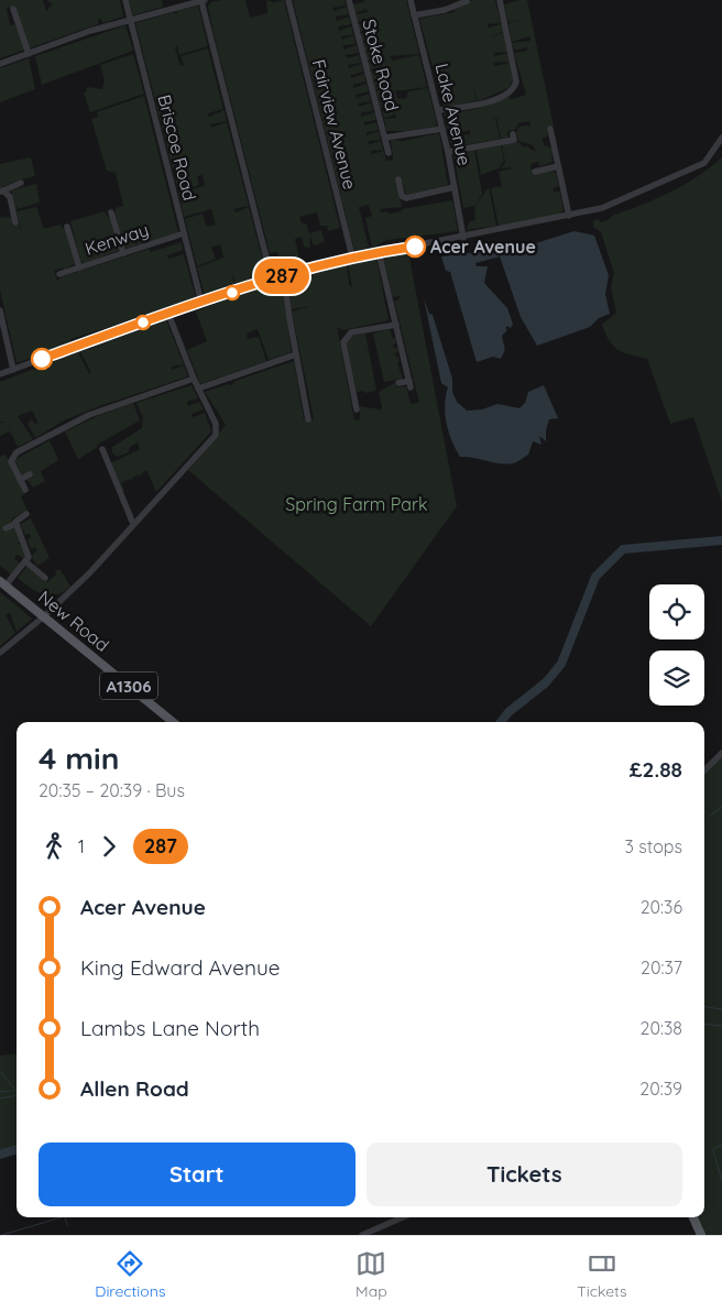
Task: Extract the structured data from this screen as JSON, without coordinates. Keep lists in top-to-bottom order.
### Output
{
  "streets": {
    "main road": ["New Road", "A1306"],
    "street": [
      "Stoke Road",
      "Lake Avenue",
      "Fairview Avenue",
      "Briscoe Road",
      "Kenway"
    ]
  },
  "crossings": [
    ["Stoke Road", "Lake Avenue"],
    ["Briscoe Road", "Kenway"]
  ],
  "parks": ["Spring Farm Park"],
  "places": ["Acer Avenue"],
  "lines": ["bus line 287"],
  "page": {
    "on_map": "287",
    "heading": ["4 min", "20:35 – 20:39 · Bus", "£2.88"],
    "legs": ["1", "287", "3 stops"],
    "list": [
      {
        "name": "Acer Avenue",
        "value": "20:36"
      },
      {
        "name": "King Edward Avenue",
        "value": "20:37"
      },
      {
        "name": "Lambs Lane North",
        "value": "20:38"
      },
      {
        "name": "Allen Road",
        "value": "20:39"
      }
    ],
    "buttons": ["Start", "Tickets"],
    "tabs": ["Directions", "Map", "Tickets"]
  }
}
